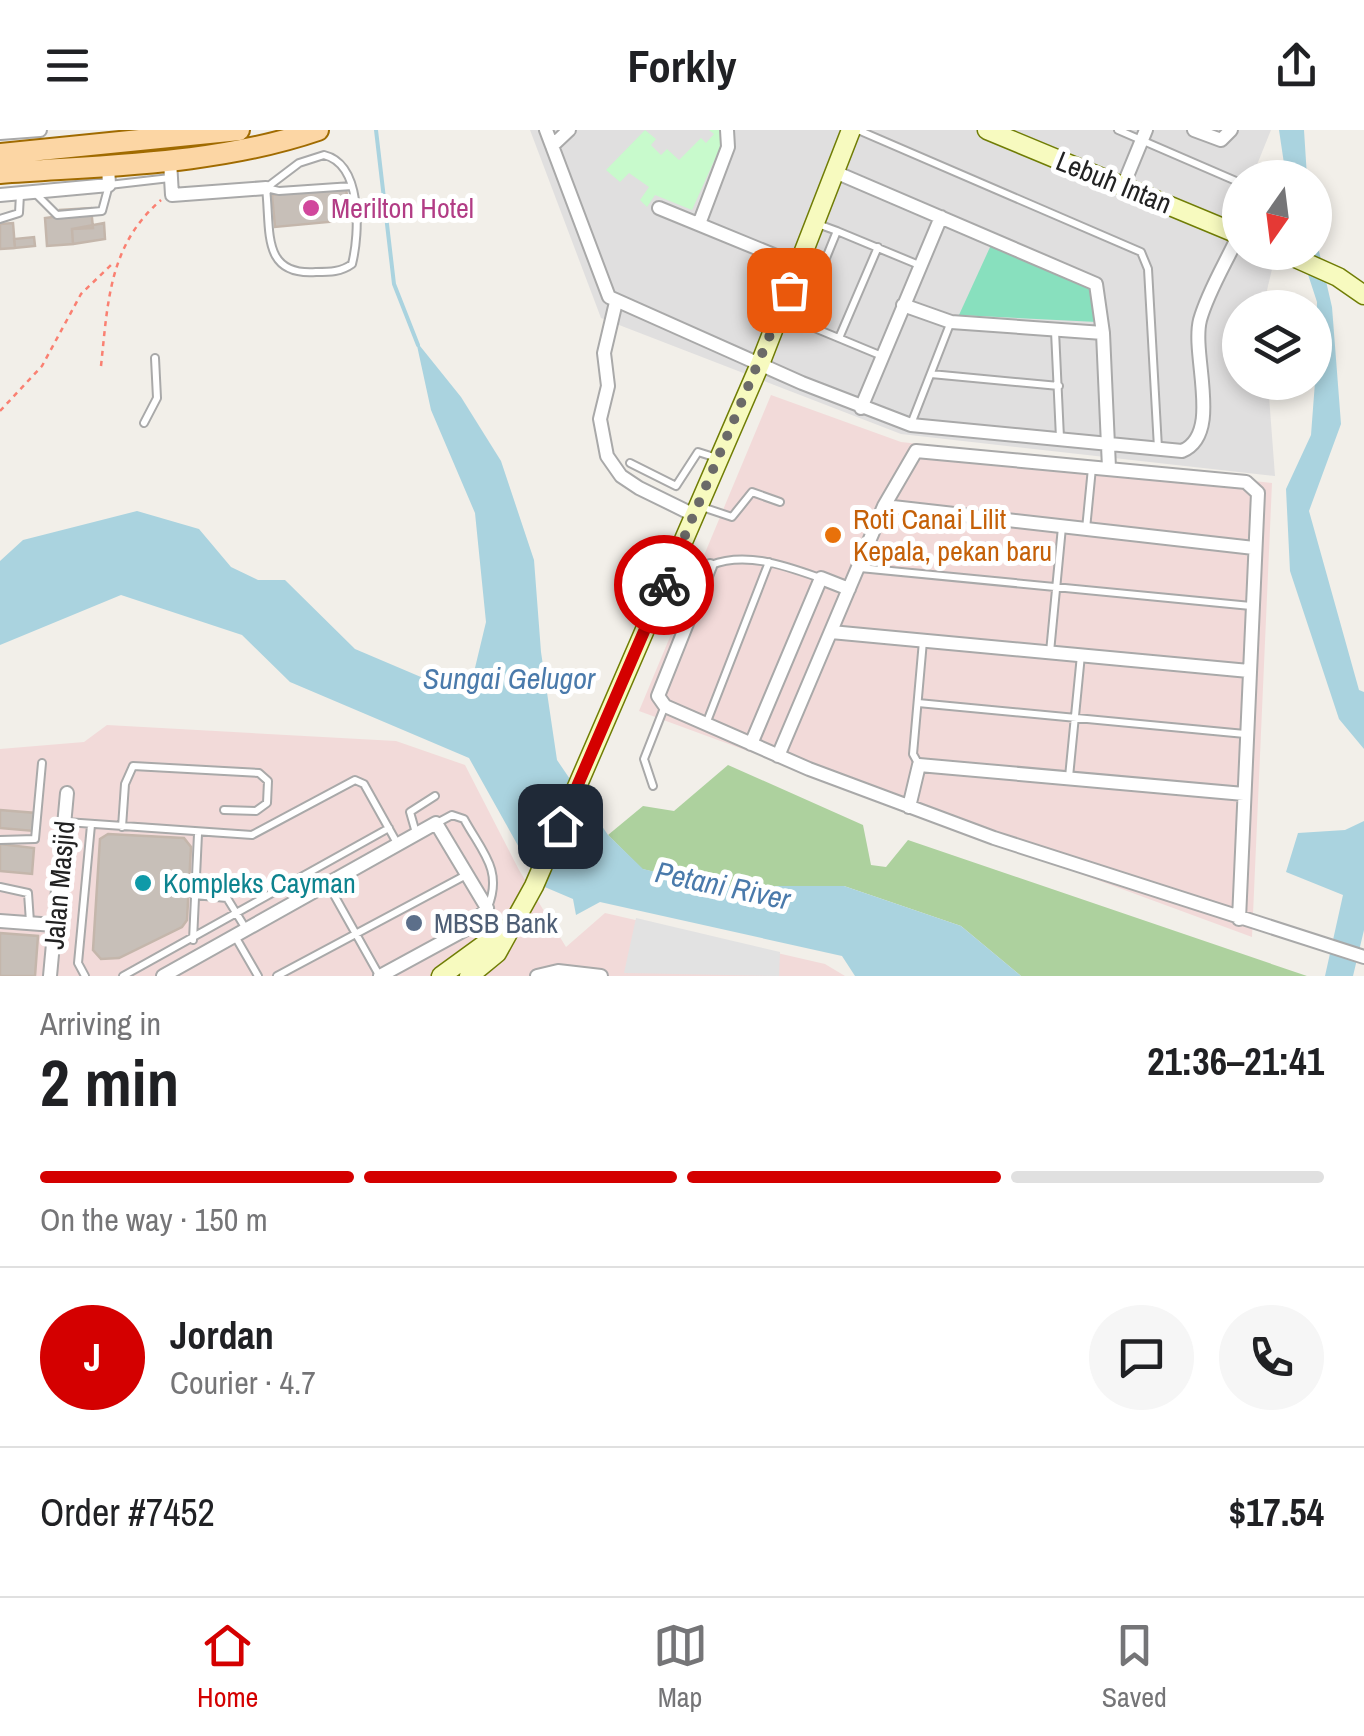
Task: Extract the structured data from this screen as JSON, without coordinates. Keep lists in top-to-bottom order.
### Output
{
  "streets": {
    "main road": ["Lebuh Intan"],
    "street": ["Jalan Masjid"]
  },
  "water": ["Sungai Gelugor", "Petani River"],
  "places": [
    "Merilton Hotel",
    "Roti Canai Lilit Kepala, pekan baru",
    "Kompleks Cayman",
    "MBSB Bank"
  ],
  "north": "bottom",
  "page": {
    "header": "Forkly",
    "heading": ["2 min", "Arriving in", "21:36–21:41"],
    "panel": [
      "Jordan",
      "Courier · 4.7",
      "Order #7452",
      "$17.54"
    ],
    "bar": "On the way · 150 m",
    "round": "J",
    "tabs": ["Home", "Map", "Saved"]
  }
}
